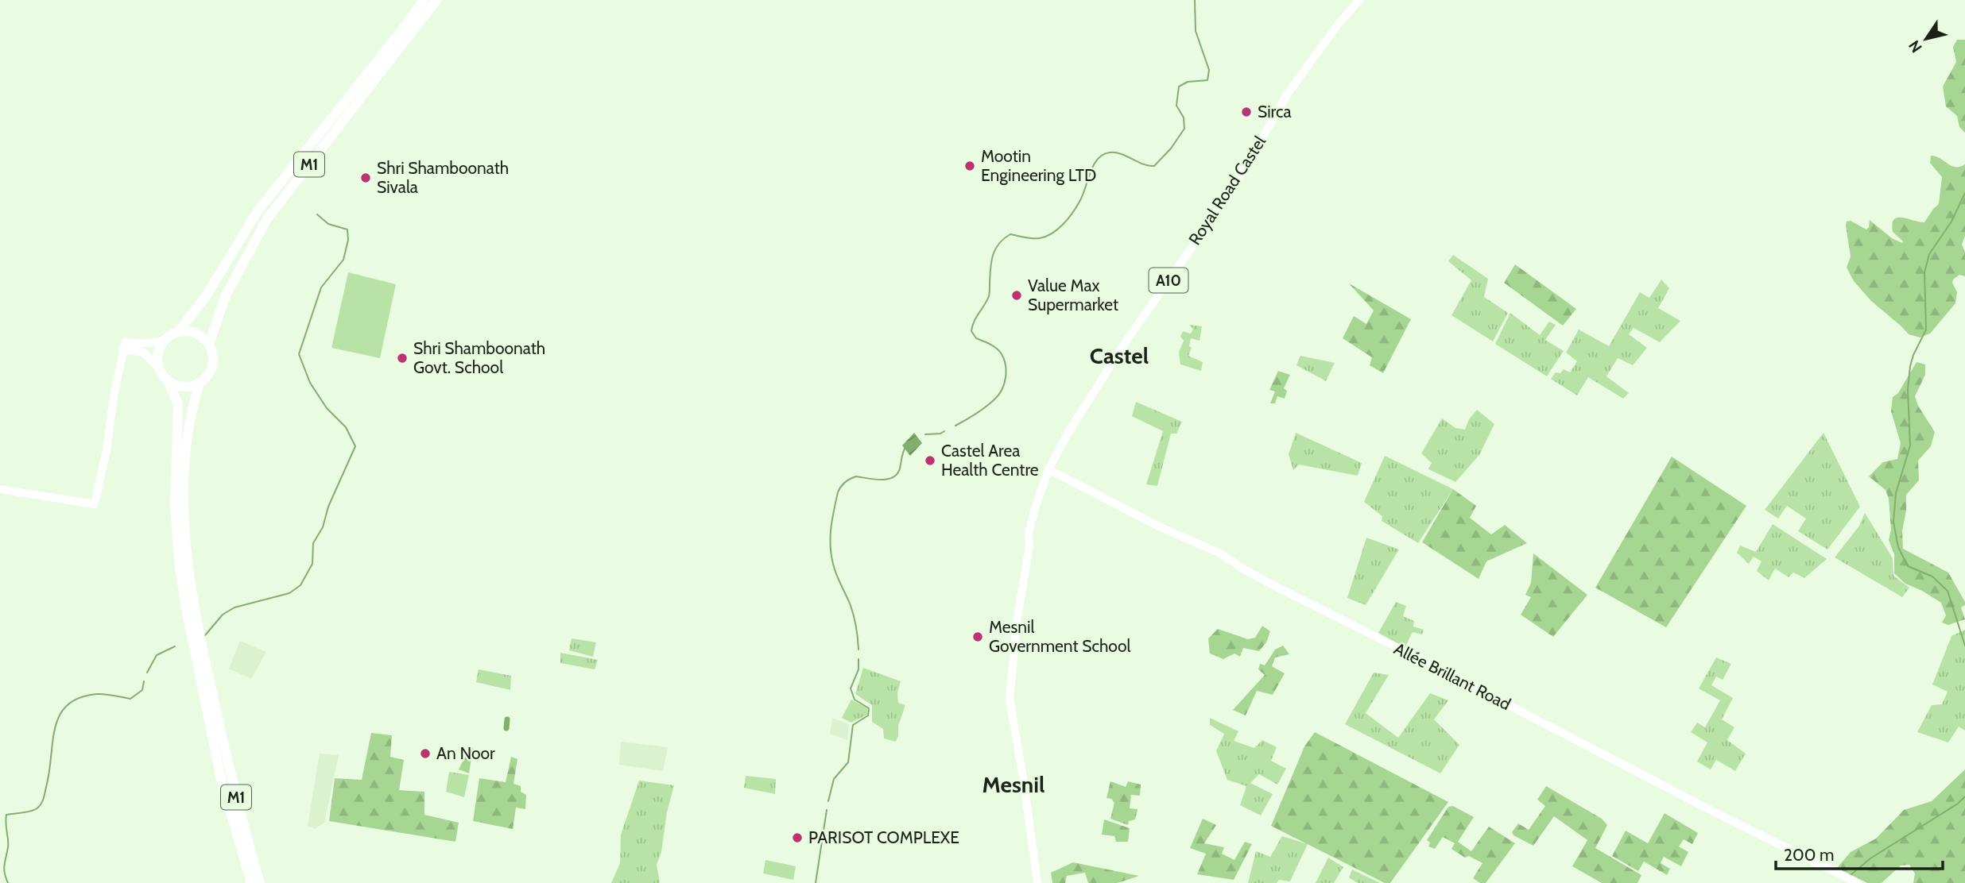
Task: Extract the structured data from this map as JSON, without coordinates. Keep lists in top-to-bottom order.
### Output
{
  "streets": {
    "highway": ["M1"],
    "main road": ["Royal Road Castel", "A10", "Allée Brillant Road"]
  },
  "crossings": [
    ["Royal Road Castel", "A10"],
    ["Royal Road Castel", "Allée Brillant Road"],
    ["A10", "Allée Brillant Road"]
  ],
  "districts": ["Castel", "Mesnil"],
  "places": [
    "Sirca",
    "Mootin Engineering LTD",
    "Shri Shamboonath Sivala",
    "Value Max Supermarket",
    "Shri Shamboonath Govt. School",
    "Castel Area Health Centre",
    "Mesnil Government School",
    "An Noor",
    "PARISOT COMPLEXE"
  ],
  "scale_bar": "200 m",
  "north": "bottom left"
}
